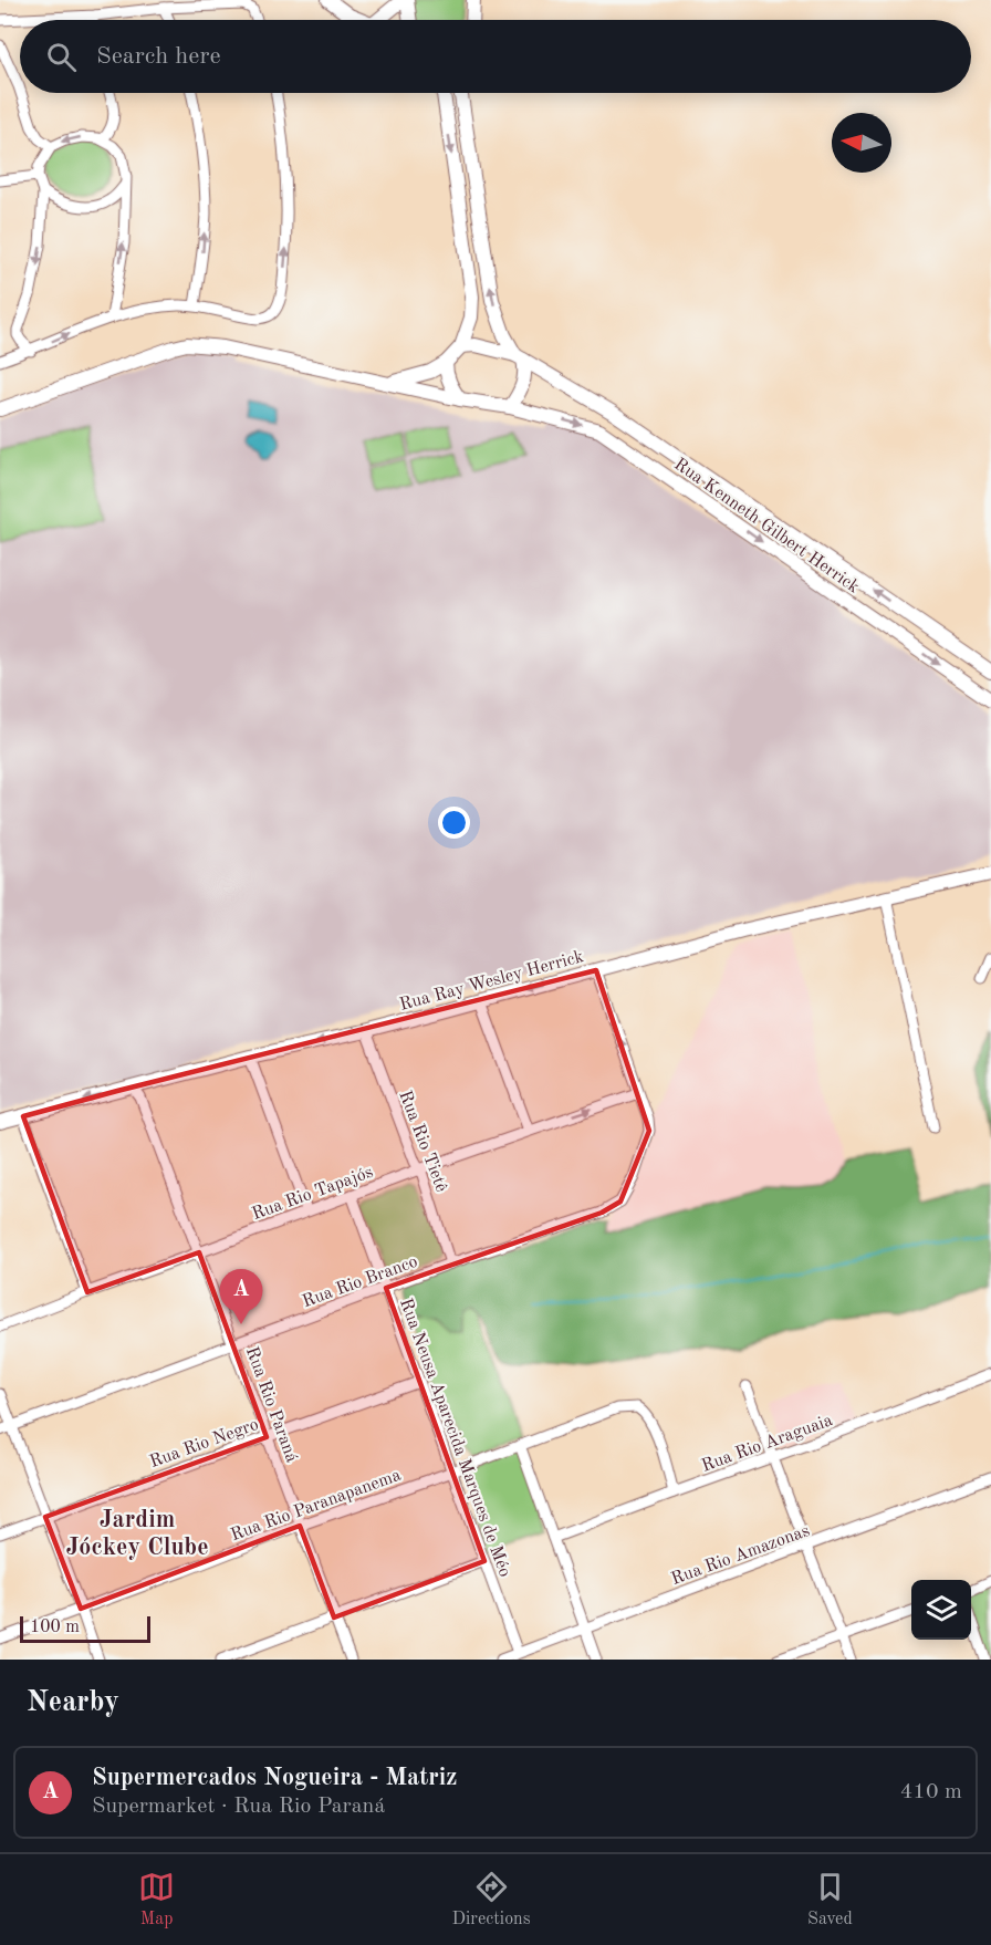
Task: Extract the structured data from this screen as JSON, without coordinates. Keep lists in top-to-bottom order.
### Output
{
  "streets": {
    "street": [
      "Rua Kenneth Gilbert Herrick",
      "Rua Ray Wesley Herrick",
      "Rua Rio Tietê",
      "Rua Rio Tapajós",
      "Rua Rio Branco",
      "Rua Rio Paraná",
      "Rua Neusa Aparecida Marques de Méo",
      "Rua Rio Negro",
      "Rua Rio Araguaia",
      "Rua Rio Paranapanema",
      "Rua Rio Amazonas"
    ]
  },
  "crossings": [
    ["Rua Ray Wesley Herrick", "Rua Rio Tietê"],
    ["Rua Ray Wesley Herrick", "Rua Rio Branco"],
    ["Rua Ray Wesley Herrick", "Rua Rio Paraná"],
    ["Rua Rio Tietê", "Rua Rio Tapajós"],
    ["Rua Rio Tietê", "Rua Rio Branco"],
    ["Rua Rio Tapajós", "Rua Rio Branco"],
    ["Rua Rio Tapajós", "Rua Rio Paraná"],
    ["Rua Rio Tapajós", "Rua Neusa Aparecida Marques de Méo"],
    ["Rua Rio Branco", "Rua Rio Paraná"],
    ["Rua Rio Branco", "Rua Neusa Aparecida Marques de Méo"],
    ["Rua Rio Paraná", "Rua Rio Negro"],
    ["Rua Rio Paraná", "Rua Rio Paranapanema"],
    ["Rua Neusa Aparecida Marques de Méo", "Rua Rio Negro"],
    ["Rua Neusa Aparecida Marques de Méo", "Rua Rio Paranapanema"],
    ["Rua Neusa Aparecida Marques de Méo", "Rua Rio Amazonas"],
    ["Rua Rio Araguaia", "Rua Rio Paranapanema"]
  ],
  "districts": ["Jardim Jóckey Clube"],
  "scale_bar": "100 m",
  "north": "left",
  "page": {
    "search": "Search here",
    "pins": "A",
    "scale": "100 m",
    "heading": "Nearby",
    "list": [
      {
        "mark": "A",
        "name": "Supermercados Nogueira - Matriz",
        "note": "Supermarket · Rua Rio Paraná",
        "value": "410 m"
      }
    ],
    "nav": ["Map", "Directions", "Saved"]
  }
}
